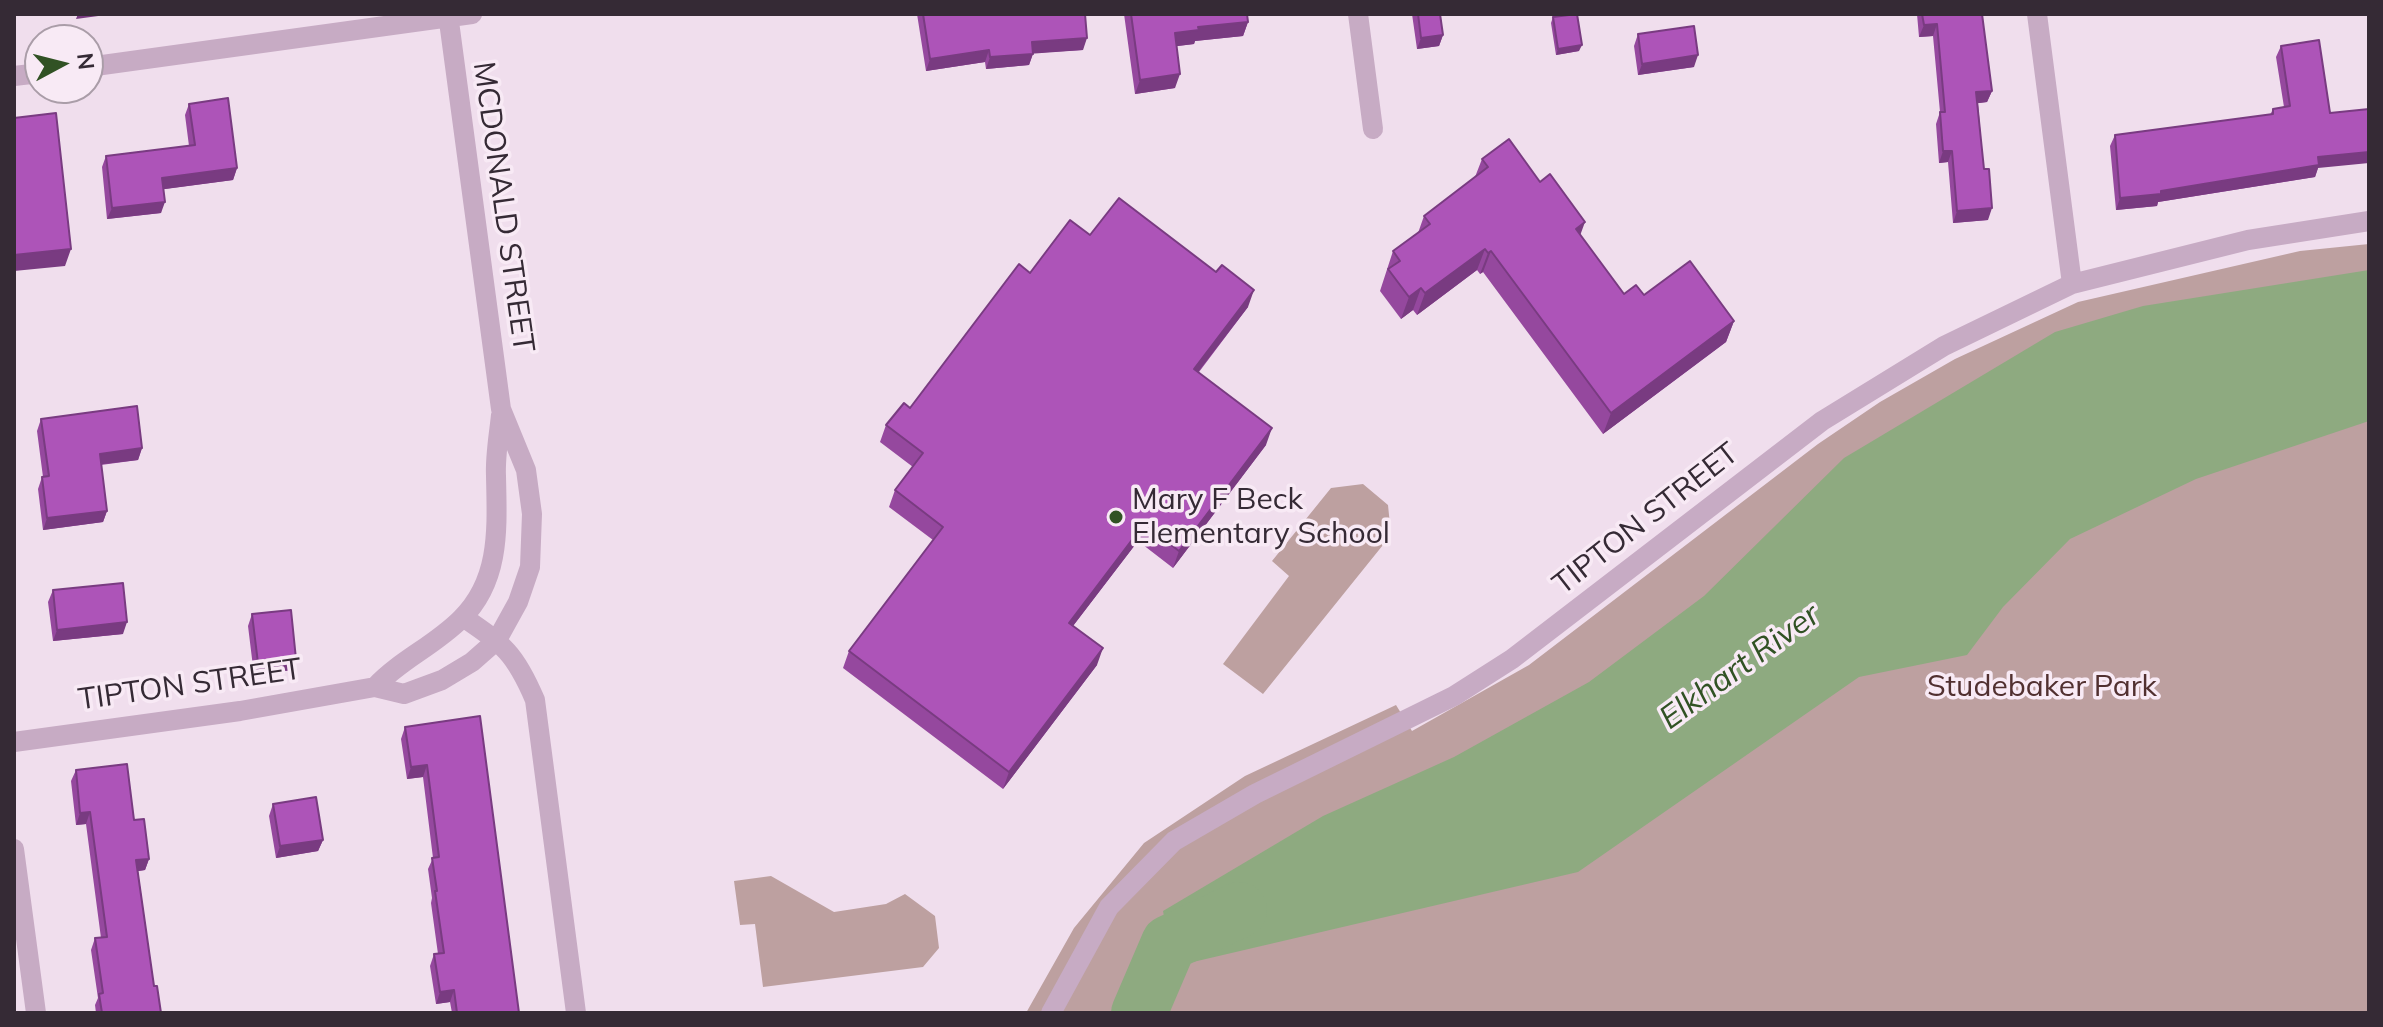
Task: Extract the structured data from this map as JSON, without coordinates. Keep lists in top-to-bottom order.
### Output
{
  "streets": {
    "street": ["MCDONALD STREET", "TIPTON STREET"]
  },
  "crossings": [
    ["MCDONALD STREET", "TIPTON STREET"]
  ],
  "water": ["Elkhart River"],
  "parks": ["Studebaker Park"],
  "places": ["Mary F Beck Elementary School"],
  "north": "right"
}
